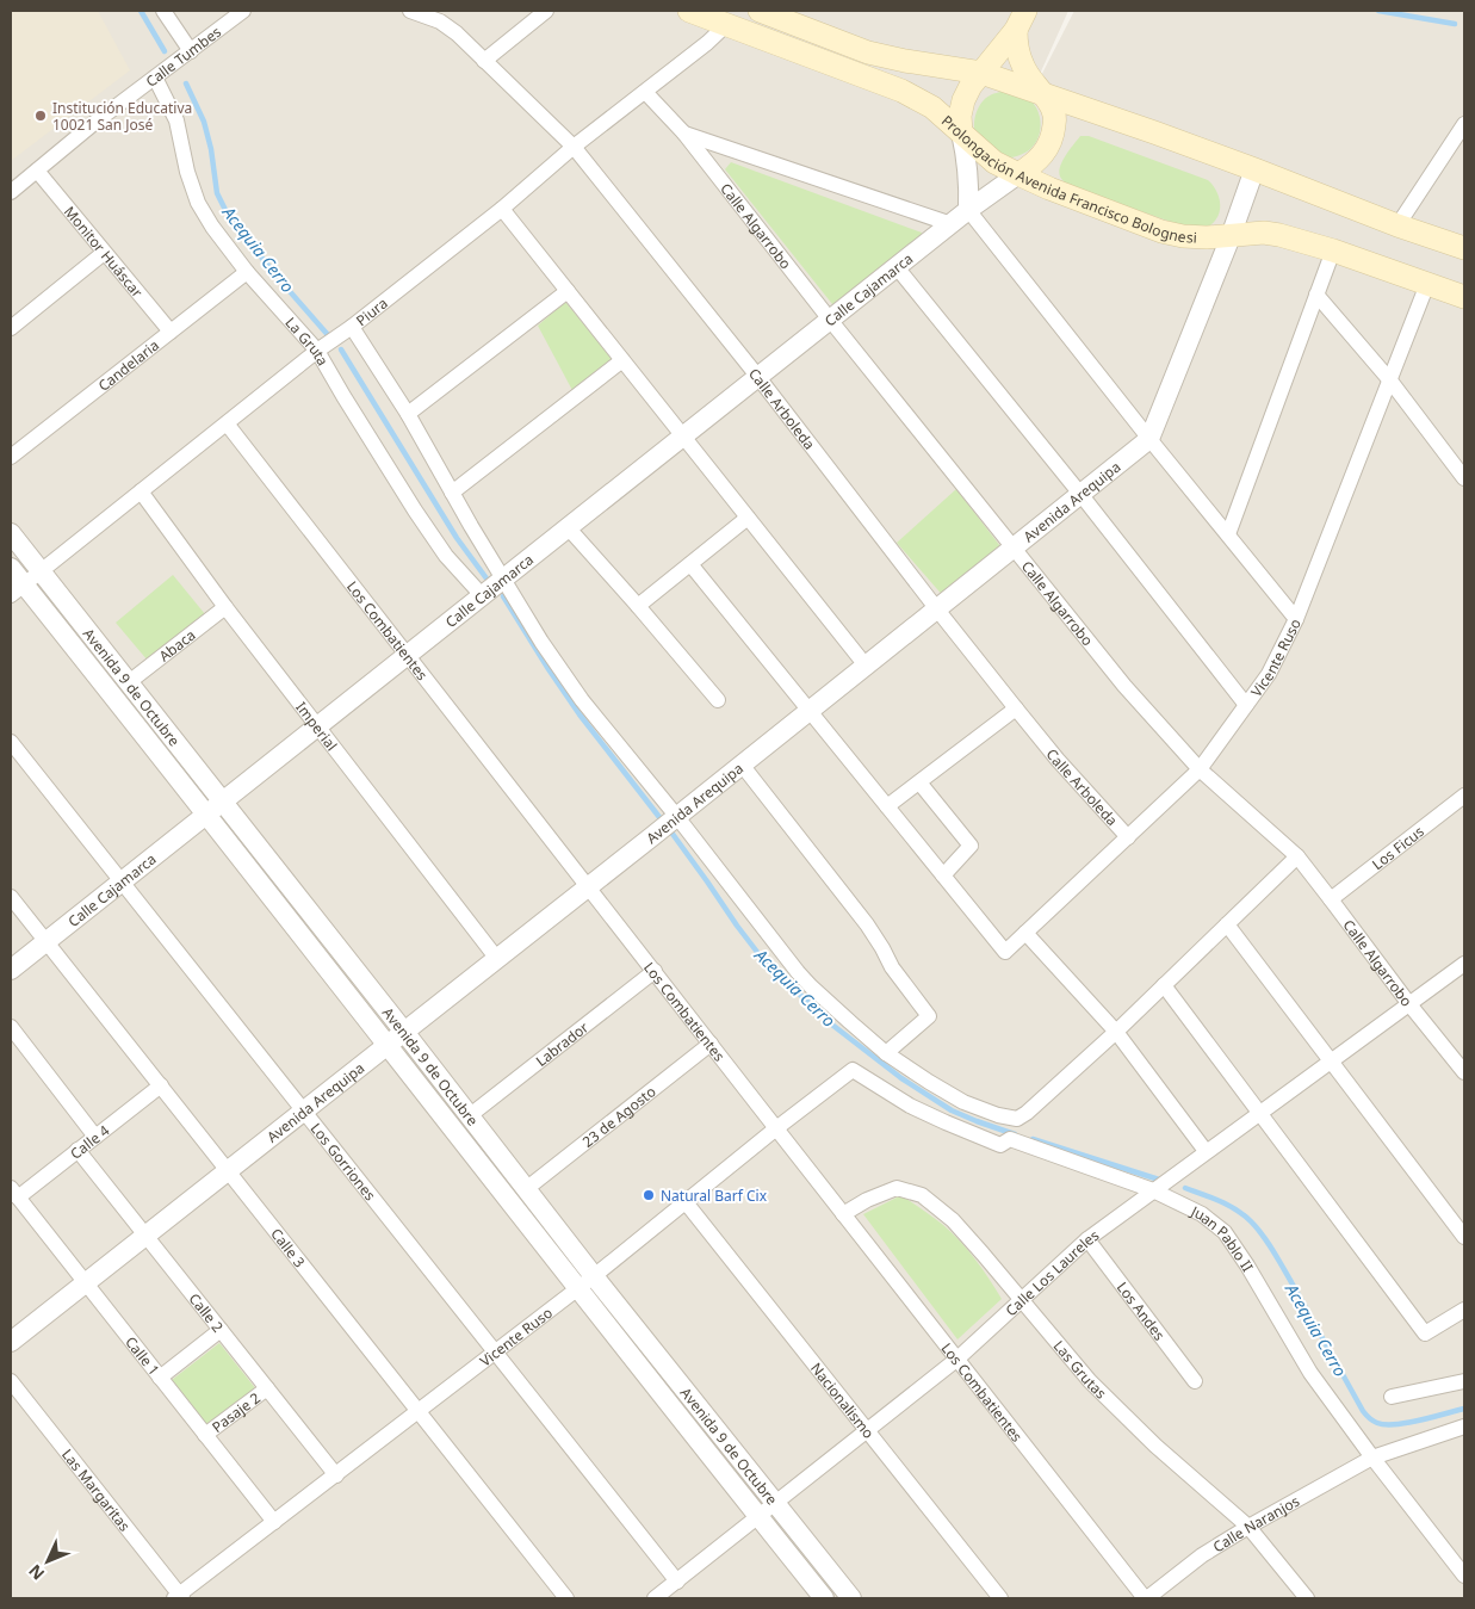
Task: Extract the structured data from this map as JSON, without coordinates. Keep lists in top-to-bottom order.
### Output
{
  "streets": {
    "main road": ["Prolongación Avenida Francisco Bolognesi", "Calle Cajamarca"],
    "street": [
      "Calle Tumbes",
      "Calle Algarrobo",
      "Monitor Huáscar",
      "Piura",
      "La Gruta",
      "Candelaria",
      "Calle Arboleda",
      "Avenida Arequipa",
      "Los Combatientes",
      "Abaca",
      "Vicente Ruso",
      "Avenida 9 de Octubre",
      "Imperial",
      "Los Ficus",
      "Labrador",
      "23 de Agosto",
      "Calle 4",
      "Los Gorriones",
      "Juan Pablo II",
      "Calle 3",
      "Calle Los Laureles",
      "Los Andes",
      "Calle 2",
      "Calle 1",
      "Las Grutas",
      "Nacionalismo",
      "Pasaje 2",
      "Las Margaritas",
      "Calle Naranjos"
    ]
  },
  "crossings": [
    ["Calle Tumbes", "Monitor Huáscar"],
    ["Calle Tumbes", "La Gruta"],
    ["Prolongación Avenida Francisco Bolognesi", "Calle Cajamarca"],
    ["Prolongación Avenida Francisco Bolognesi", "Piura"],
    ["Prolongación Avenida Francisco Bolognesi", "Avenida Arequipa"],
    ["Prolongación Avenida Francisco Bolognesi", "Vicente Ruso"],
    ["Calle Algarrobo", "Calle Cajamarca"],
    ["Calle Algarrobo", "Piura"],
    ["Calle Algarrobo", "Avenida Arequipa"],
    ["Calle Algarrobo", "Vicente Ruso"],
    ["Calle Algarrobo", "Los Ficus"],
    ["Calle Algarrobo", "Calle Los Laureles"],
    ["Monitor Huáscar", "Candelaria"],
    ["Calle Cajamarca", "La Gruta"],
    ["Calle Cajamarca", "Calle Arboleda"],
    ["Calle Cajamarca", "Los Combatientes"],
    ["Calle Cajamarca", "Avenida 9 de Octubre"],
    ["Calle Cajamarca", "Imperial"],
    ["Calle Cajamarca", "Los Gorriones"],
    ["Calle Cajamarca", "Calle 3"],
    ["Piura", "La Gruta"],
    ["Piura", "Calle Arboleda"],
    ["Piura", "Los Combatientes"],
    ["Piura", "Avenida 9 de Octubre"],
    ["Piura", "Imperial"],
    ["La Gruta", "Candelaria"],
    ["Calle Arboleda", "Avenida Arequipa"],
    ["Calle Arboleda", "Vicente Ruso"],
    ["Avenida Arequipa", "Los Combatientes"],
    ["Avenida Arequipa", "Avenida 9 de Octubre"],
    ["Avenida Arequipa", "Imperial"],
    ["Avenida Arequipa", "Los Gorriones"],
    ["Avenida Arequipa", "Calle 3"],
    ["Avenida Arequipa", "Calle 2"],
    ["Avenida Arequipa", "Calle 1"],
    ["Los Combatientes", "Vicente Ruso"],
    ["Los Combatientes", "Labrador"],
    ["Los Combatientes", "23 de Agosto"],
    ["Los Combatientes", "Calle Los Laureles"],
    ["Los Combatientes", "Las Grutas"],
    ["Los Combatientes", "Calle Naranjos"],
    ["Abaca", "Avenida 9 de Octubre"],
    ["Abaca", "Imperial"],
    ["Vicente Ruso", "Avenida 9 de Octubre"],
    ["Vicente Ruso", "Los Gorriones"],
    ["Vicente Ruso", "Juan Pablo II"],
    ["Vicente Ruso", "Calle 3"],
    ["Vicente Ruso", "Calle 2"],
    ["Vicente Ruso", "Calle 1"],
    ["Vicente Ruso", "Nacionalismo"],
    ["Vicente Ruso", "Las Margaritas"],
    ["Avenida 9 de Octubre", "Labrador"],
    ["Avenida 9 de Octubre", "23 de Agosto"],
    ["Avenida 9 de Octubre", "Calle Los Laureles"],
    ["Calle 4", "Calle 3"],
    ["Calle 4", "Calle 2"],
    ["Calle 4", "Calle 1"],
    ["Los Gorriones", "Calle Los Laureles"],
    ["Juan Pablo II", "Calle Los Laureles"],
    ["Juan Pablo II", "Calle Naranjos"],
    ["Calle Los Laureles", "Los Andes"],
    ["Calle Los Laureles", "Las Grutas"],
    ["Calle Los Laureles", "Nacionalismo"],
    ["Calle 2", "Pasaje 2"],
    ["Calle 1", "Pasaje 2"],
    ["Las Grutas", "Calle Naranjos"]
  ],
  "water": ["Acequia Cerro"],
  "places": ["Institución Educativa 10021 San José", "Natural Barf Cix"],
  "north": "bottom left"
}
